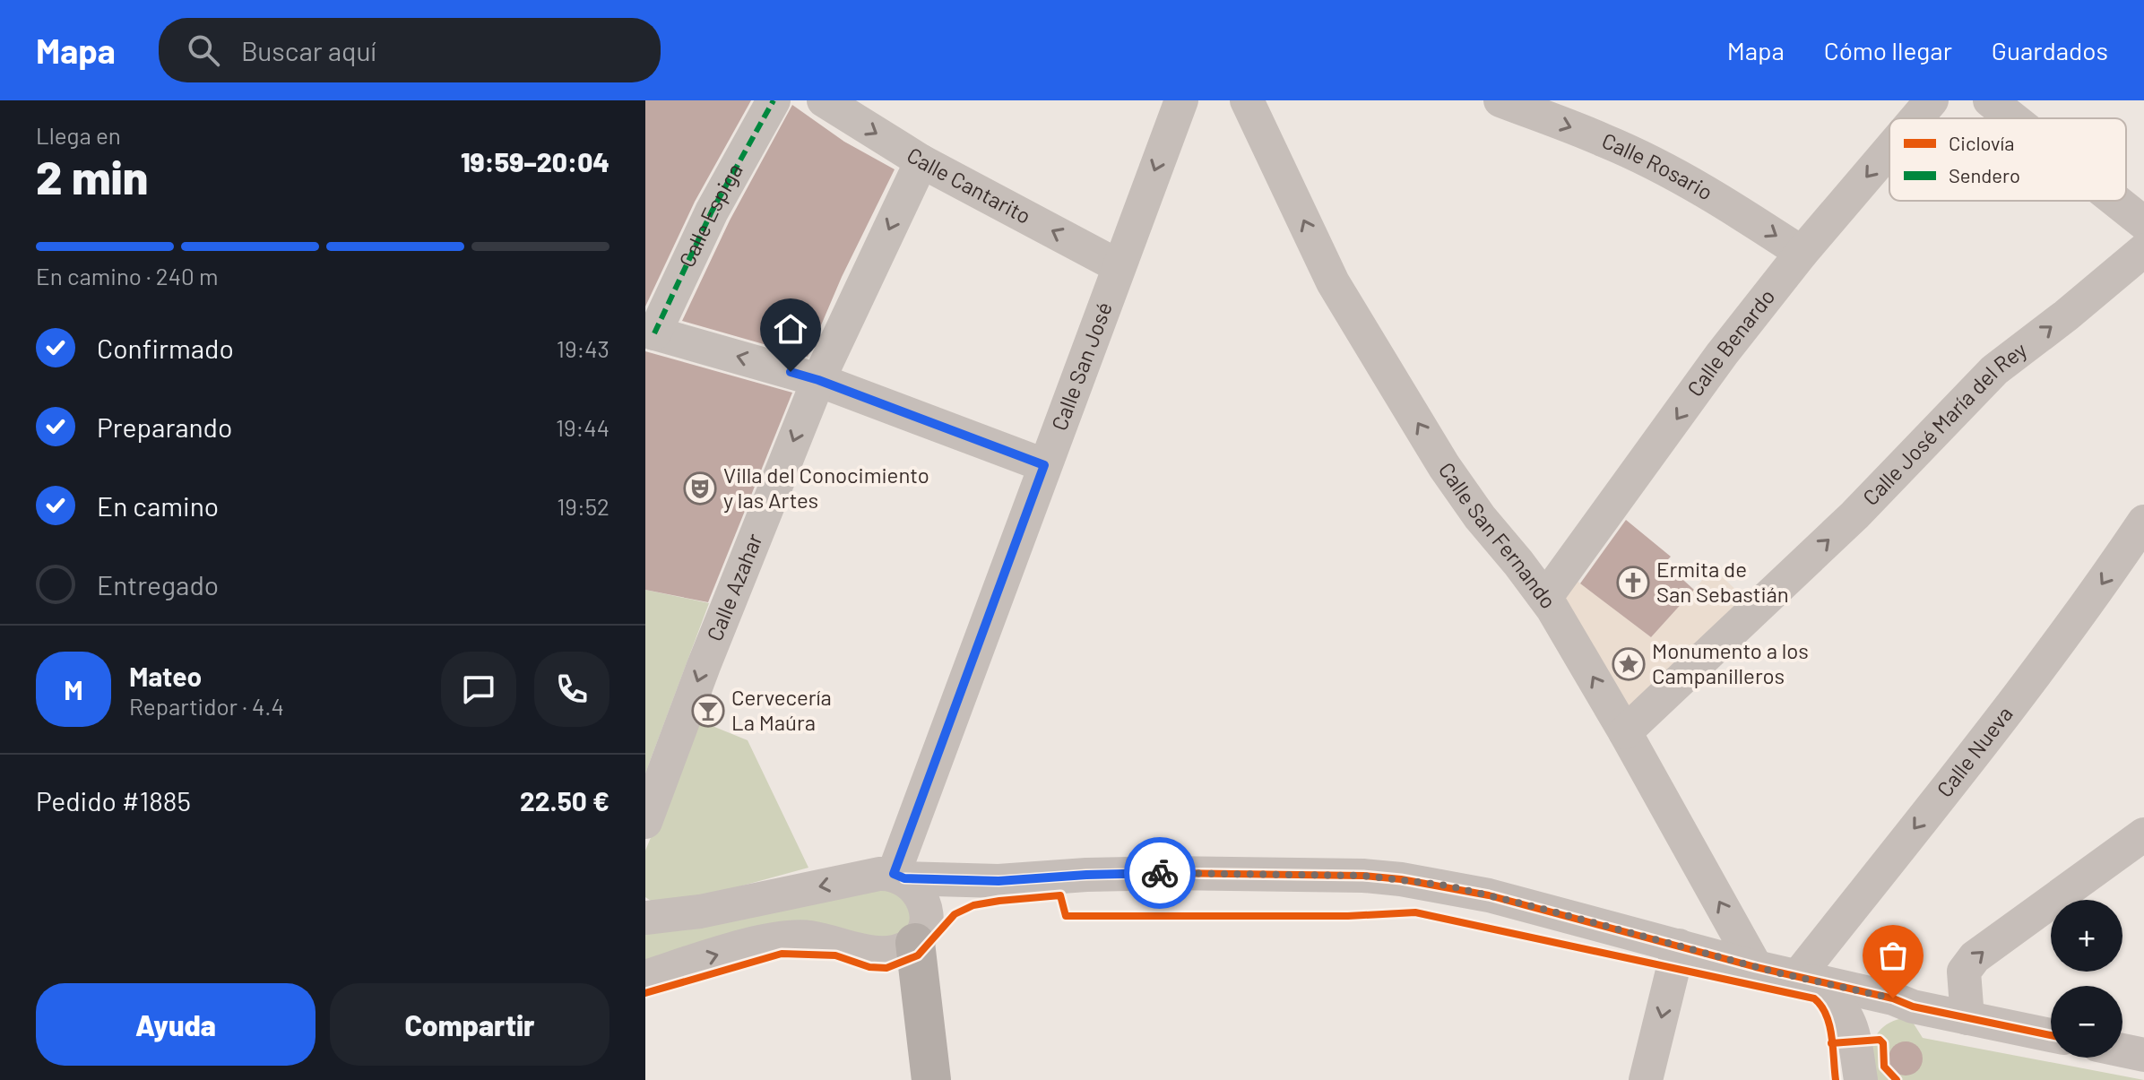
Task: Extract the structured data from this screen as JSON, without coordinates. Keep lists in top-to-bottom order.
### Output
{
  "streets": {
    "street": [
      "Calle Rosario",
      "Calle Cantarito",
      "Calle Espiga",
      "Calle Benardo",
      "Calle San José",
      "Calle José María del Rey",
      "Calle San Fernando",
      "Calle Azahar",
      "Calle Nueva"
    ]
  },
  "crossings": [
    ["Calle Rosario", "Calle Benardo"],
    ["Calle Cantarito", "Calle San José"],
    ["Calle Cantarito", "Calle Azahar"],
    ["Calle Benardo", "Calle San Fernando"],
    ["Calle José María del Rey", "Calle San Fernando"]
  ],
  "one_way": [
    "Calle Rosario",
    "Calle Benardo",
    "Calle José María del Rey",
    "Calle San Fernando",
    "Calle Azahar"
  ],
  "places": {
    "theatre": ["Villa del Conocimiento y las Artes"],
    "church": ["Ermita de San Sebastián"],
    "place": ["Monumento a los Campanilleros"],
    "bar": ["Cervecería La Maúra"]
  },
  "legend": ["Ciclovía", "Sendero"],
  "page": {
    "header": "Mapa",
    "search": "Buscar aquí",
    "nav": ["Mapa", "Cómo llegar", "Guardados"],
    "heading": ["2 min", "Llega en", "19:59–20:04"],
    "panel": [
      "Mateo",
      "Repartidor · 4.4",
      "Pedido #1885",
      "22.50 €"
    ],
    "bar": "En camino · 240 m",
    "list": [
      ["Confirmado", "19:43"],
      ["Preparando", "19:44"],
      ["En camino", "19:52"],
      "Entregado"
    ],
    "round": "M",
    "map_buttons": ["+", "−"],
    "buttons": ["Ayuda", "Compartir"]
  }
}
